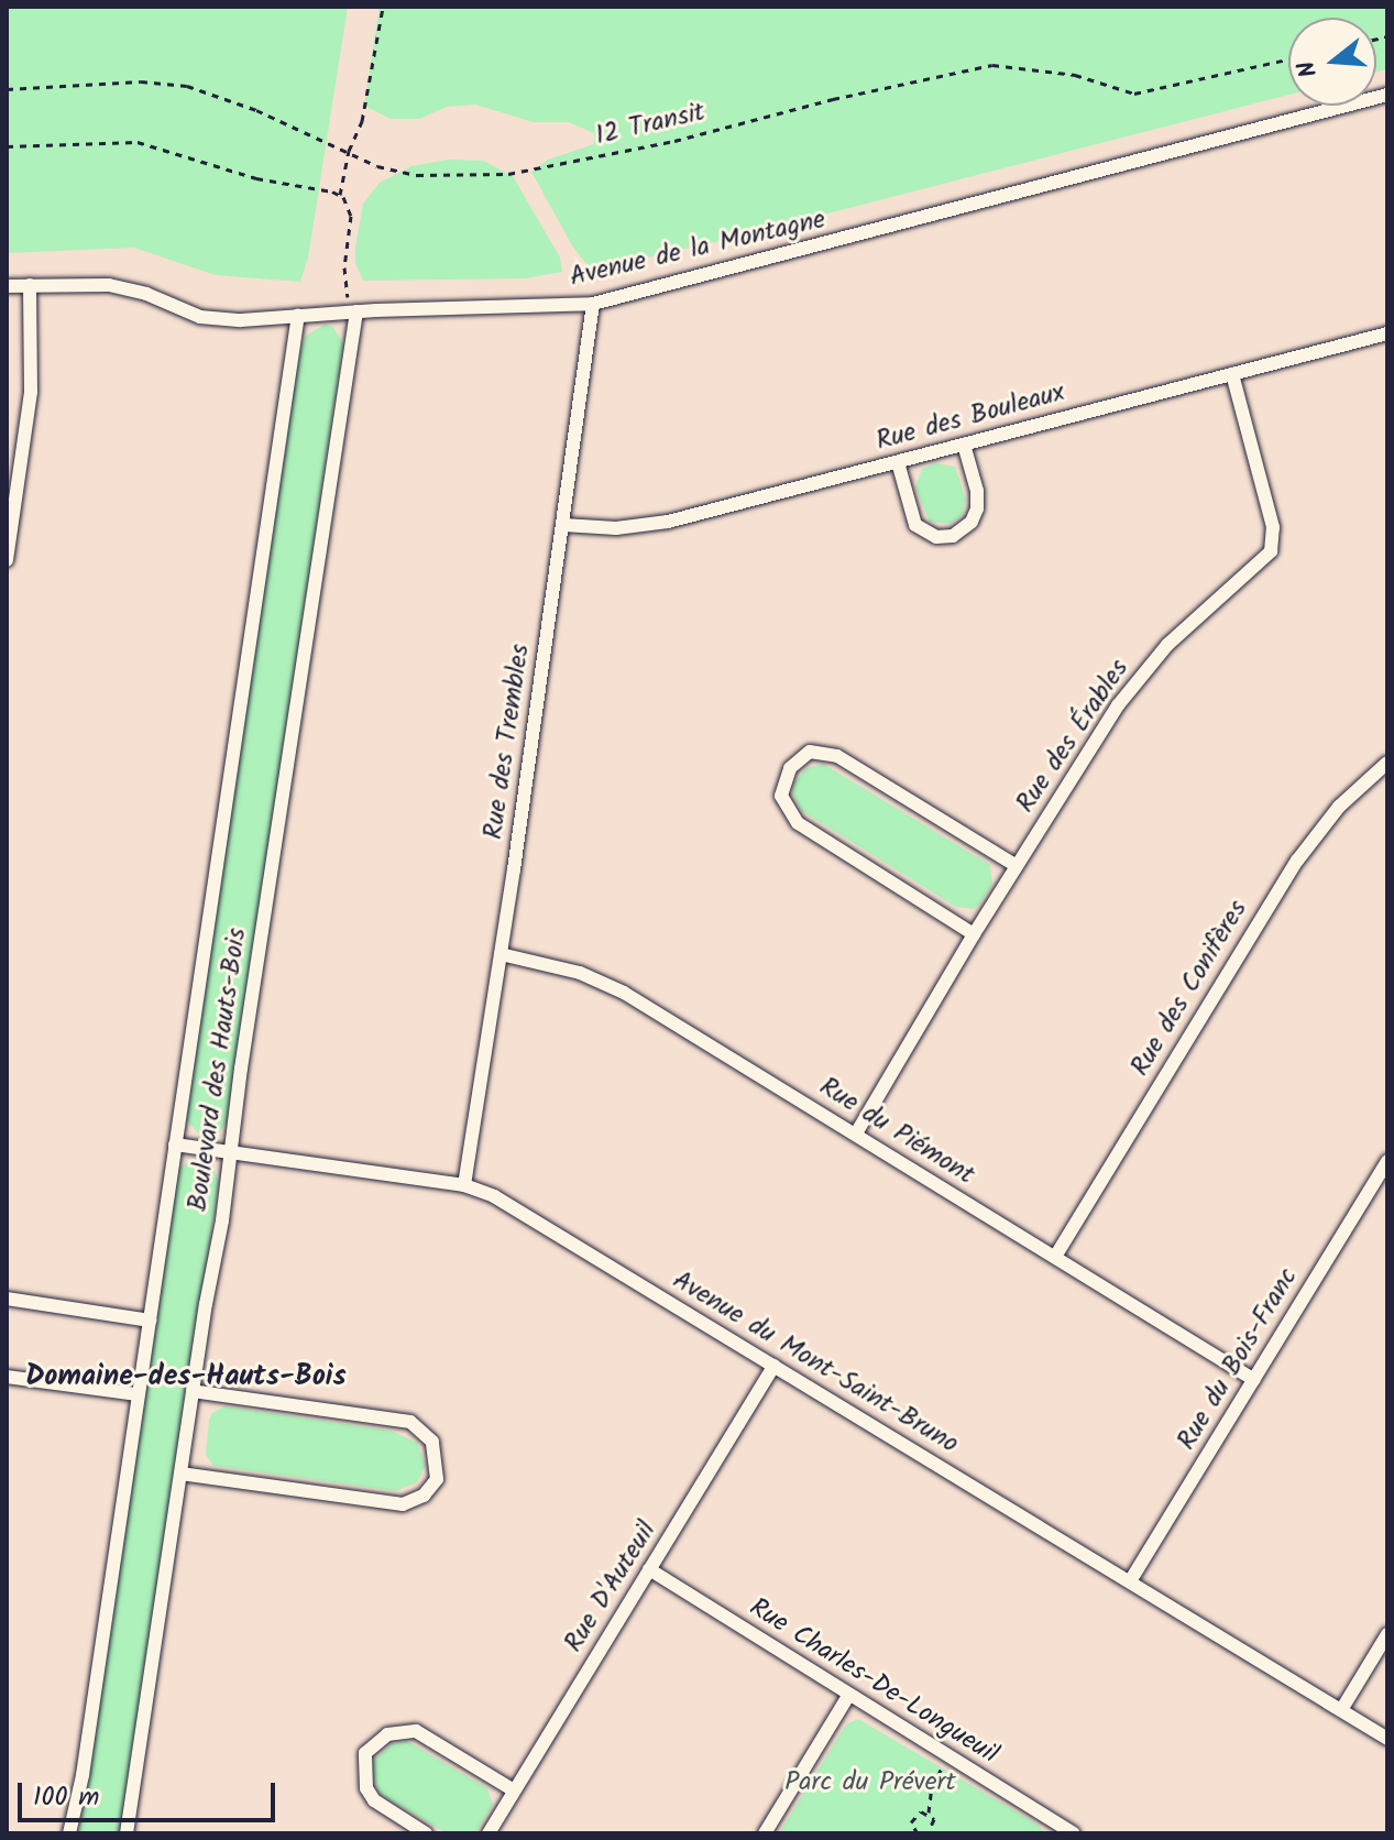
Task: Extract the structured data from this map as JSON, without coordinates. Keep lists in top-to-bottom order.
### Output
{
  "streets": {
    "street": [
      "Avenue de la Montagne",
      "Rue des Bouleaux",
      "Rue des Érables",
      "Rue des Trembles",
      "Rue des Conifères",
      "Boulevard des Hauts-Bois",
      "Rue du Piémont",
      "Rue du Bois-Franc",
      "Avenue du Mont-Saint-Bruno",
      "Rue D'Auteuil",
      "Rue Charles-De-Longueuil"
    ],
    "path": ["12 Transit"]
  },
  "crossings": [
    ["Avenue de la Montagne", "Rue des Trembles"],
    ["Avenue de la Montagne", "Boulevard des Hauts-Bois"],
    ["Rue des Bouleaux", "Rue des Érables"],
    ["Rue des Bouleaux", "Rue des Trembles"],
    ["Rue des Érables", "Rue du Piémont"],
    ["Rue des Trembles", "Rue du Piémont"],
    ["Rue des Trembles", "Avenue du Mont-Saint-Bruno"],
    ["Rue des Conifères", "Rue du Piémont"],
    ["Boulevard des Hauts-Bois", "Avenue du Mont-Saint-Bruno"],
    ["Rue du Piémont", "Rue du Bois-Franc"],
    ["Rue du Bois-Franc", "Avenue du Mont-Saint-Bruno"],
    ["Avenue du Mont-Saint-Bruno", "Rue D'Auteuil"],
    ["Rue D'Auteuil", "Rue Charles-De-Longueuil"]
  ],
  "districts": ["Domaine-des-Hauts-Bois"],
  "parks": ["Parc du Prévert"],
  "scale_bar": "100 m",
  "north": "left"
}
